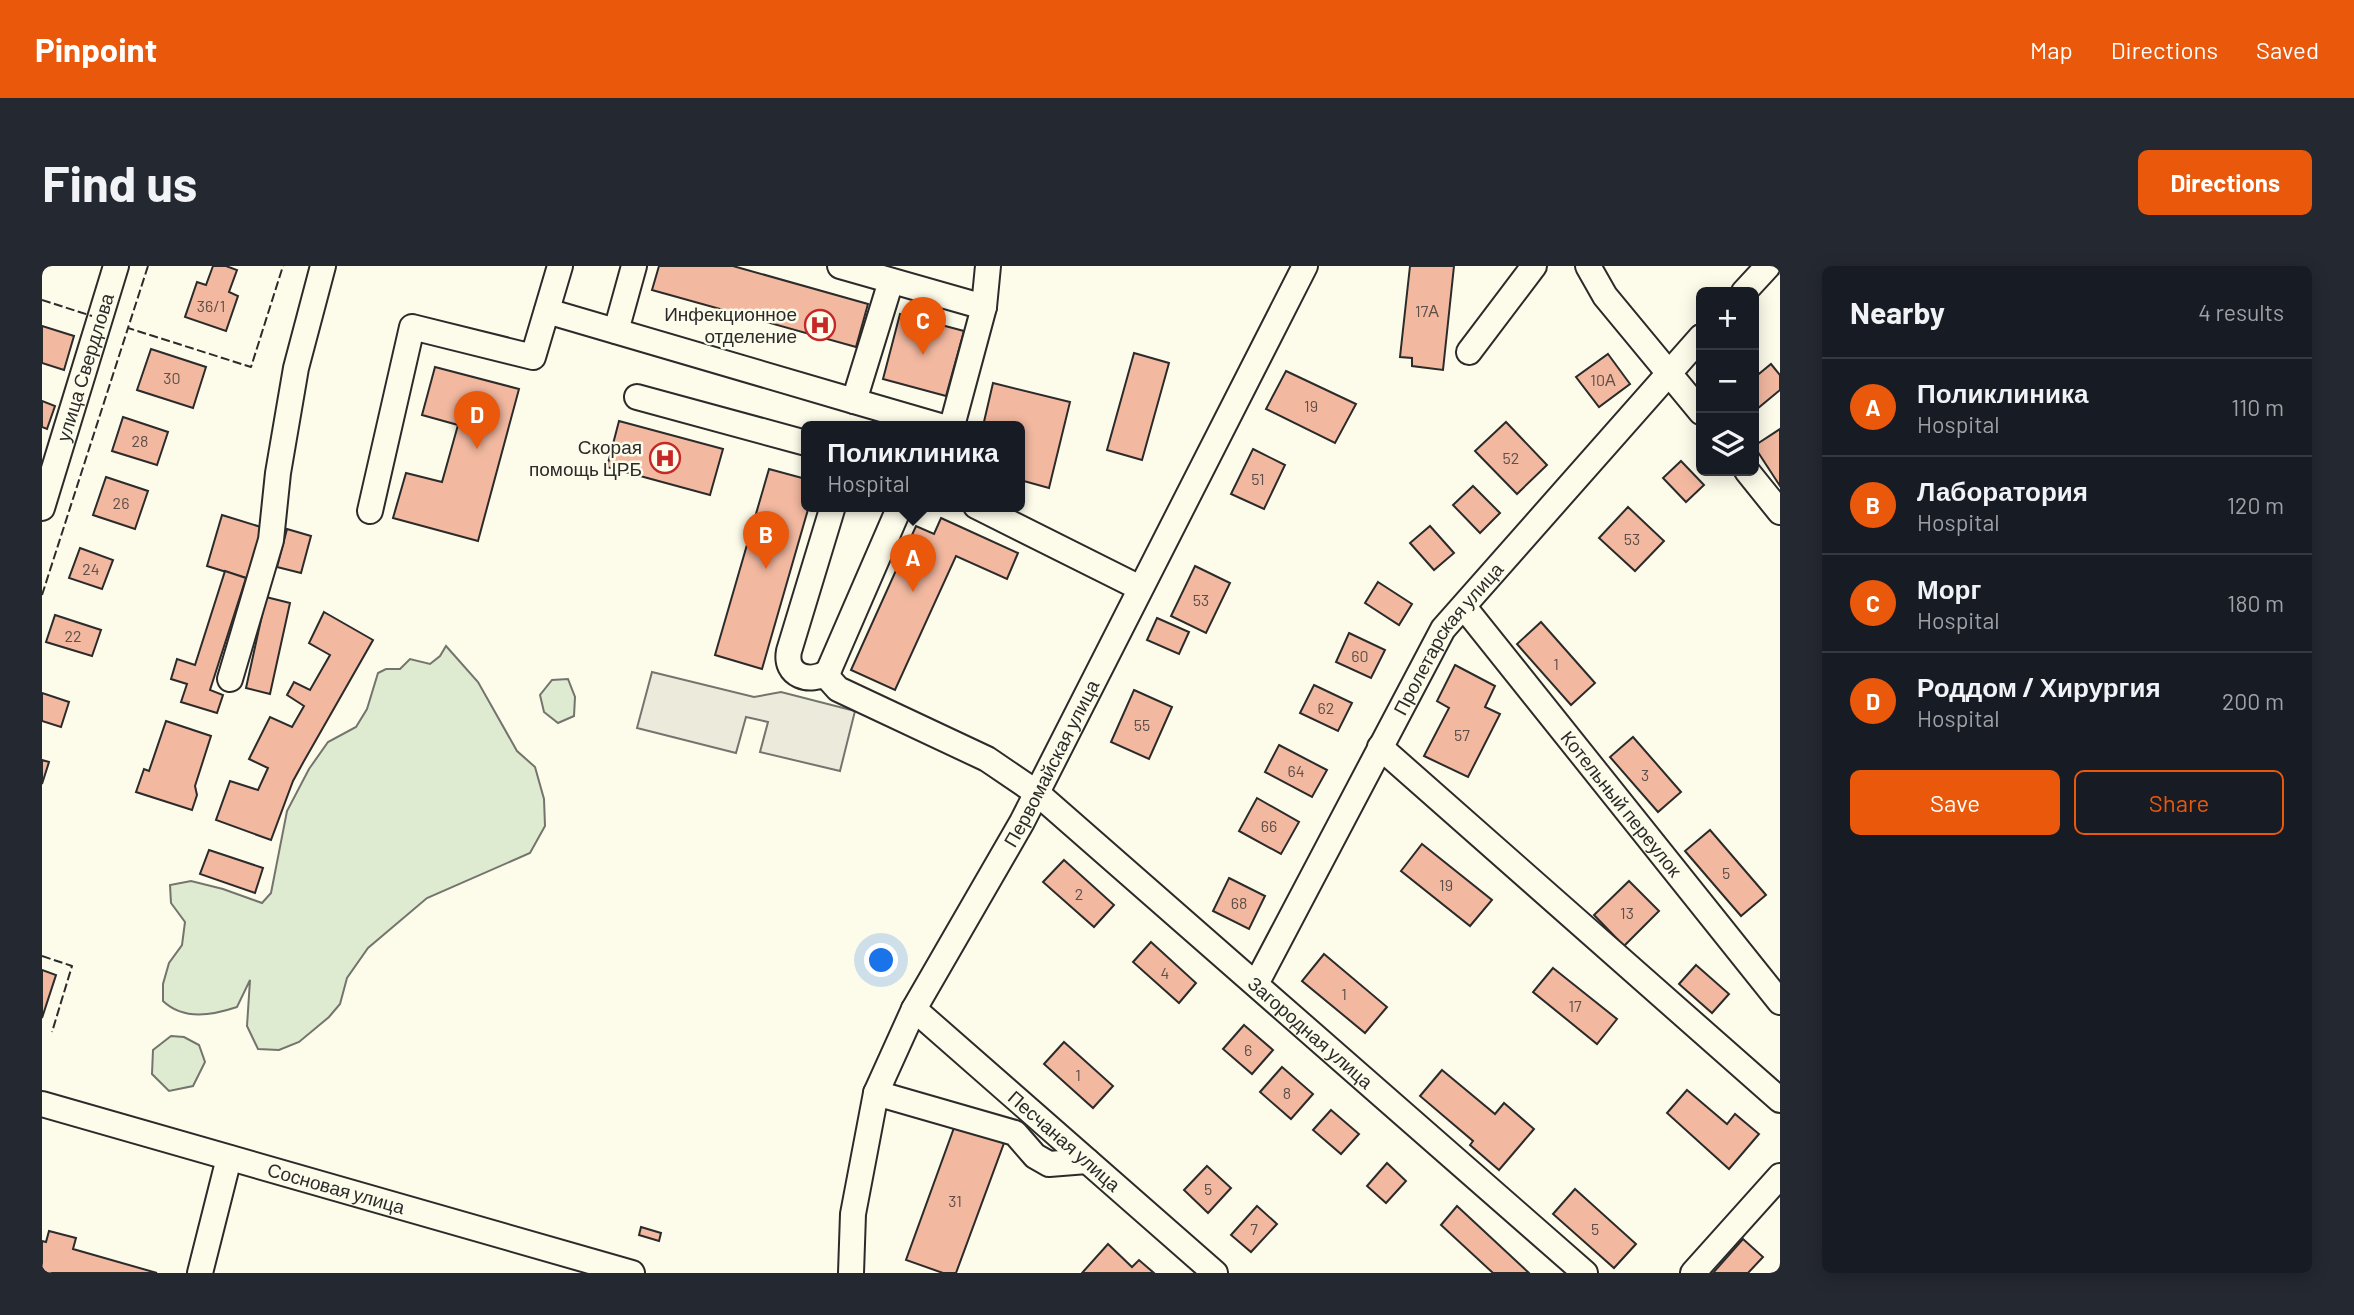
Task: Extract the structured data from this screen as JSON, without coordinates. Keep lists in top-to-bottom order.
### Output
{
  "streets": {
    "street": [
      "улица Свердлова",
      "Пролетарская улица",
      "Первомайская улица",
      "Котельный переулок",
      "Загородная улица",
      "Песчаная улица",
      "Сосновая улица"
    ]
  },
  "crossings": [
    ["Пролетарская улица", "Котельный переулок"],
    ["Пролетарская улица", "Загородная улица"],
    ["Первомайская улица", "Загородная улица"],
    ["Первомайская улица", "Песчаная улица"]
  ],
  "places": {
    "hospital": ["Инфекционное отделение", "Скорая помощь ЦРБ"]
  },
  "house_numbers": [
    "36/1",
    "17А",
    "30",
    "10А",
    "19",
    "28",
    "52",
    "51",
    "26",
    "53",
    "24",
    "53",
    "22",
    "60",
    "1",
    "62",
    "55",
    "57",
    "64",
    "3",
    "66",
    "5",
    "19",
    "2",
    "68",
    "13",
    "4",
    "1",
    "17",
    "6",
    "1",
    "8",
    "5",
    "31",
    "7",
    "5"
  ],
  "page": {
    "header": "Pinpoint",
    "nav": ["Map", "Directions", "Saved"],
    "buttons": [
      "Directions",
      ["Save", "Share"]
    ],
    "title": "Find us",
    "heading": ["Nearby", "4 results"],
    "map_buttons": ["+", "−"],
    "pins": [
      "C",
      "D",
      "B",
      "A"
    ],
    "list": [
      {
        "mark": "A",
        "name": "Поликлиника",
        "note": "Hospital",
        "value": "110 m"
      },
      {
        "mark": "B",
        "name": "Лаборатория",
        "note": "Hospital",
        "value": "120 m"
      },
      {
        "mark": "C",
        "name": "Морг",
        "note": "Hospital",
        "value": "180 m"
      },
      {
        "mark": "D",
        "name": "Роддом / Хирургия",
        "note": "Hospital",
        "value": "200 m"
      }
    ],
    "popup": ["Поликлиника", "Hospital"]
  }
}
